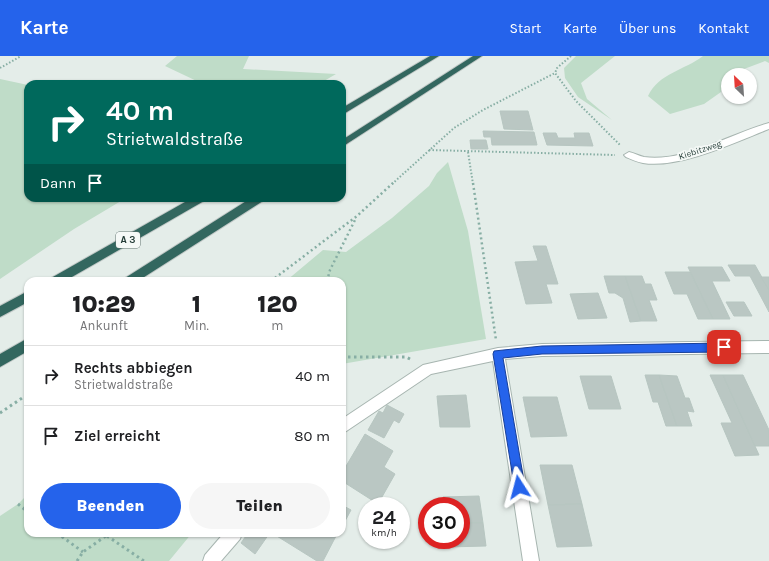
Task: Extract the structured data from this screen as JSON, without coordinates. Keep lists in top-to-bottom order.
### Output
{
  "streets": {
    "highway": ["A 3"],
    "street": ["Kiebitzweg"]
  },
  "north": "top left",
  "page": {
    "header": "Karte",
    "nav": [
      "Start",
      "Karte",
      "Über uns",
      "Kontakt"
    ],
    "turn": ["40 m", "Strietwaldstraße"],
    "then": "Dann",
    "eta": [
      "10:29",
      "Ankunft",
      "1",
      "Min.",
      "120",
      "m"
    ],
    "list": [
      {
        "name": "Rechts abbiegen",
        "note": "Strietwaldstraße",
        "value": "40 m"
      },
      {
        "name": "Ziel erreicht",
        "value": "80 m"
      }
    ],
    "buttons": ["Beenden", "Teilen"],
    "speed": "24 km/h",
    "limit": "30"
  }
}
